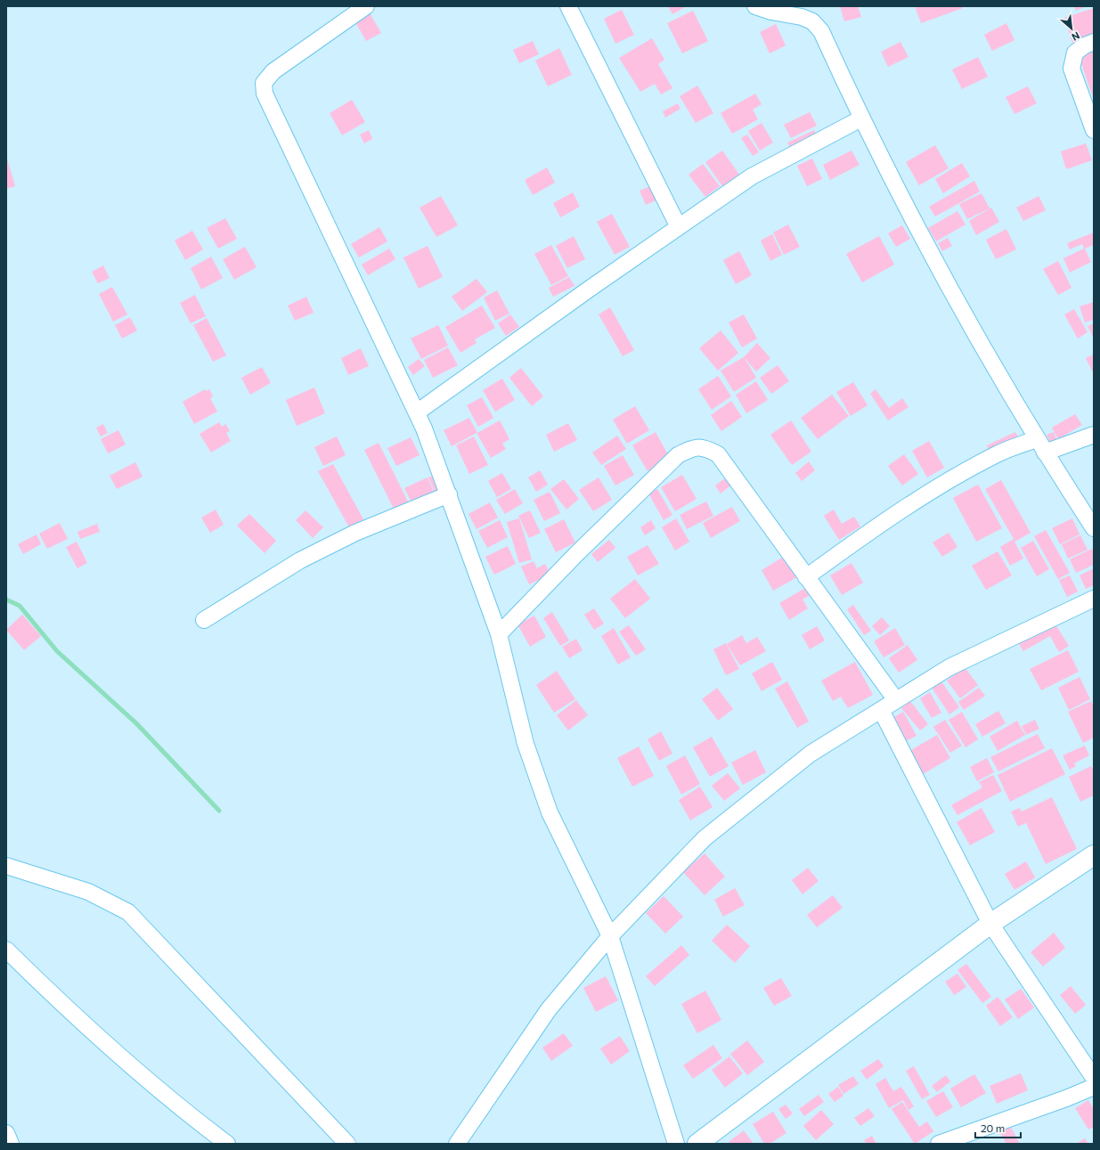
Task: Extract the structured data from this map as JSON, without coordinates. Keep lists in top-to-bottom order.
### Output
{
  "scale_bar": "20 m",
  "north": "bottom right"
}
